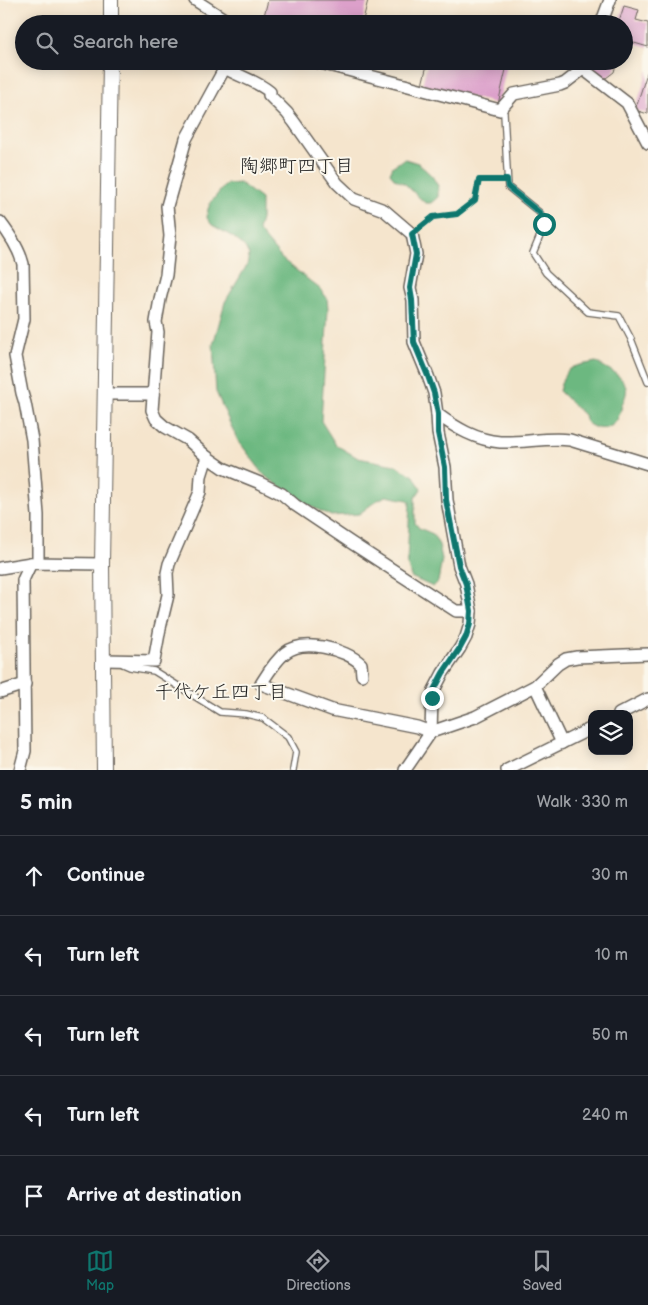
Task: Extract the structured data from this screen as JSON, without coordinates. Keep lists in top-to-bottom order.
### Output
{
  "districts": ["陶郷町四丁目", "千代ケ丘四丁目"],
  "page": {
    "search": "Search here",
    "heading": ["5 min", "Walk · 330 m"],
    "list": [
      ["Continue", "30 m"],
      ["Turn left", "10 m"],
      ["Turn left", "50 m"],
      ["Turn left", "240 m"],
      "Arrive at destination"
    ],
    "nav": ["Map", "Directions", "Saved"]
  }
}
